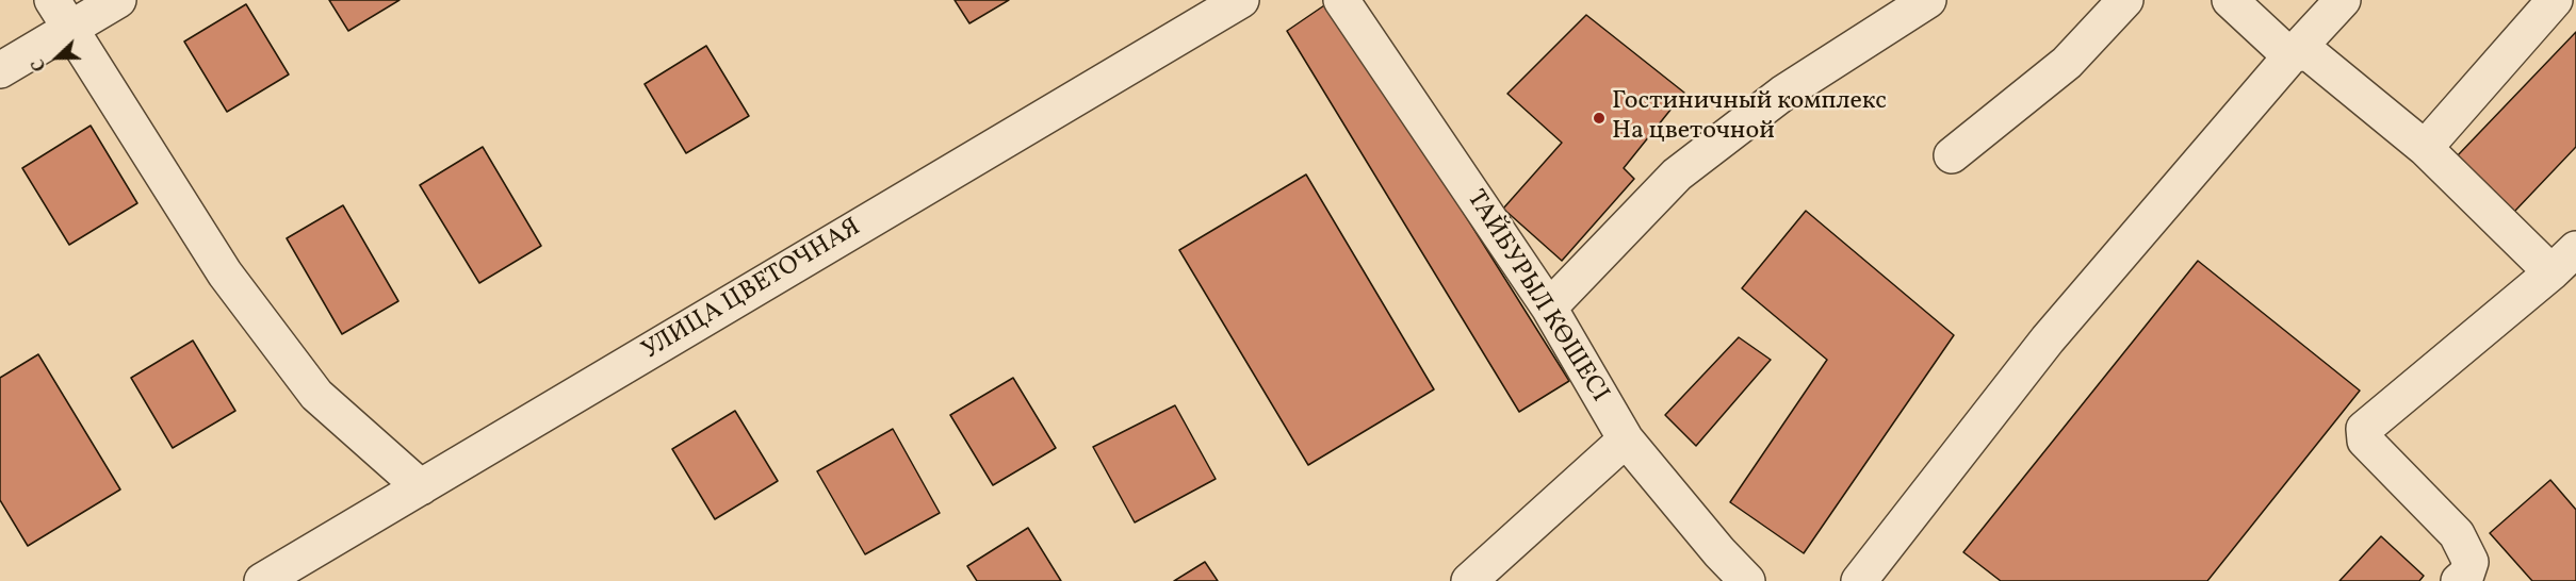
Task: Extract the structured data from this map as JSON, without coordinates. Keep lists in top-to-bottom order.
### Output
{
  "streets": {
    "street": ["УЛИЦА ЦВЕТОЧНАЯ", "ТАЙБУРЫЛ КӨШЕСІ"]
  },
  "places": ["Гостиничный комплекс На цветочной"],
  "north": "left"
}
